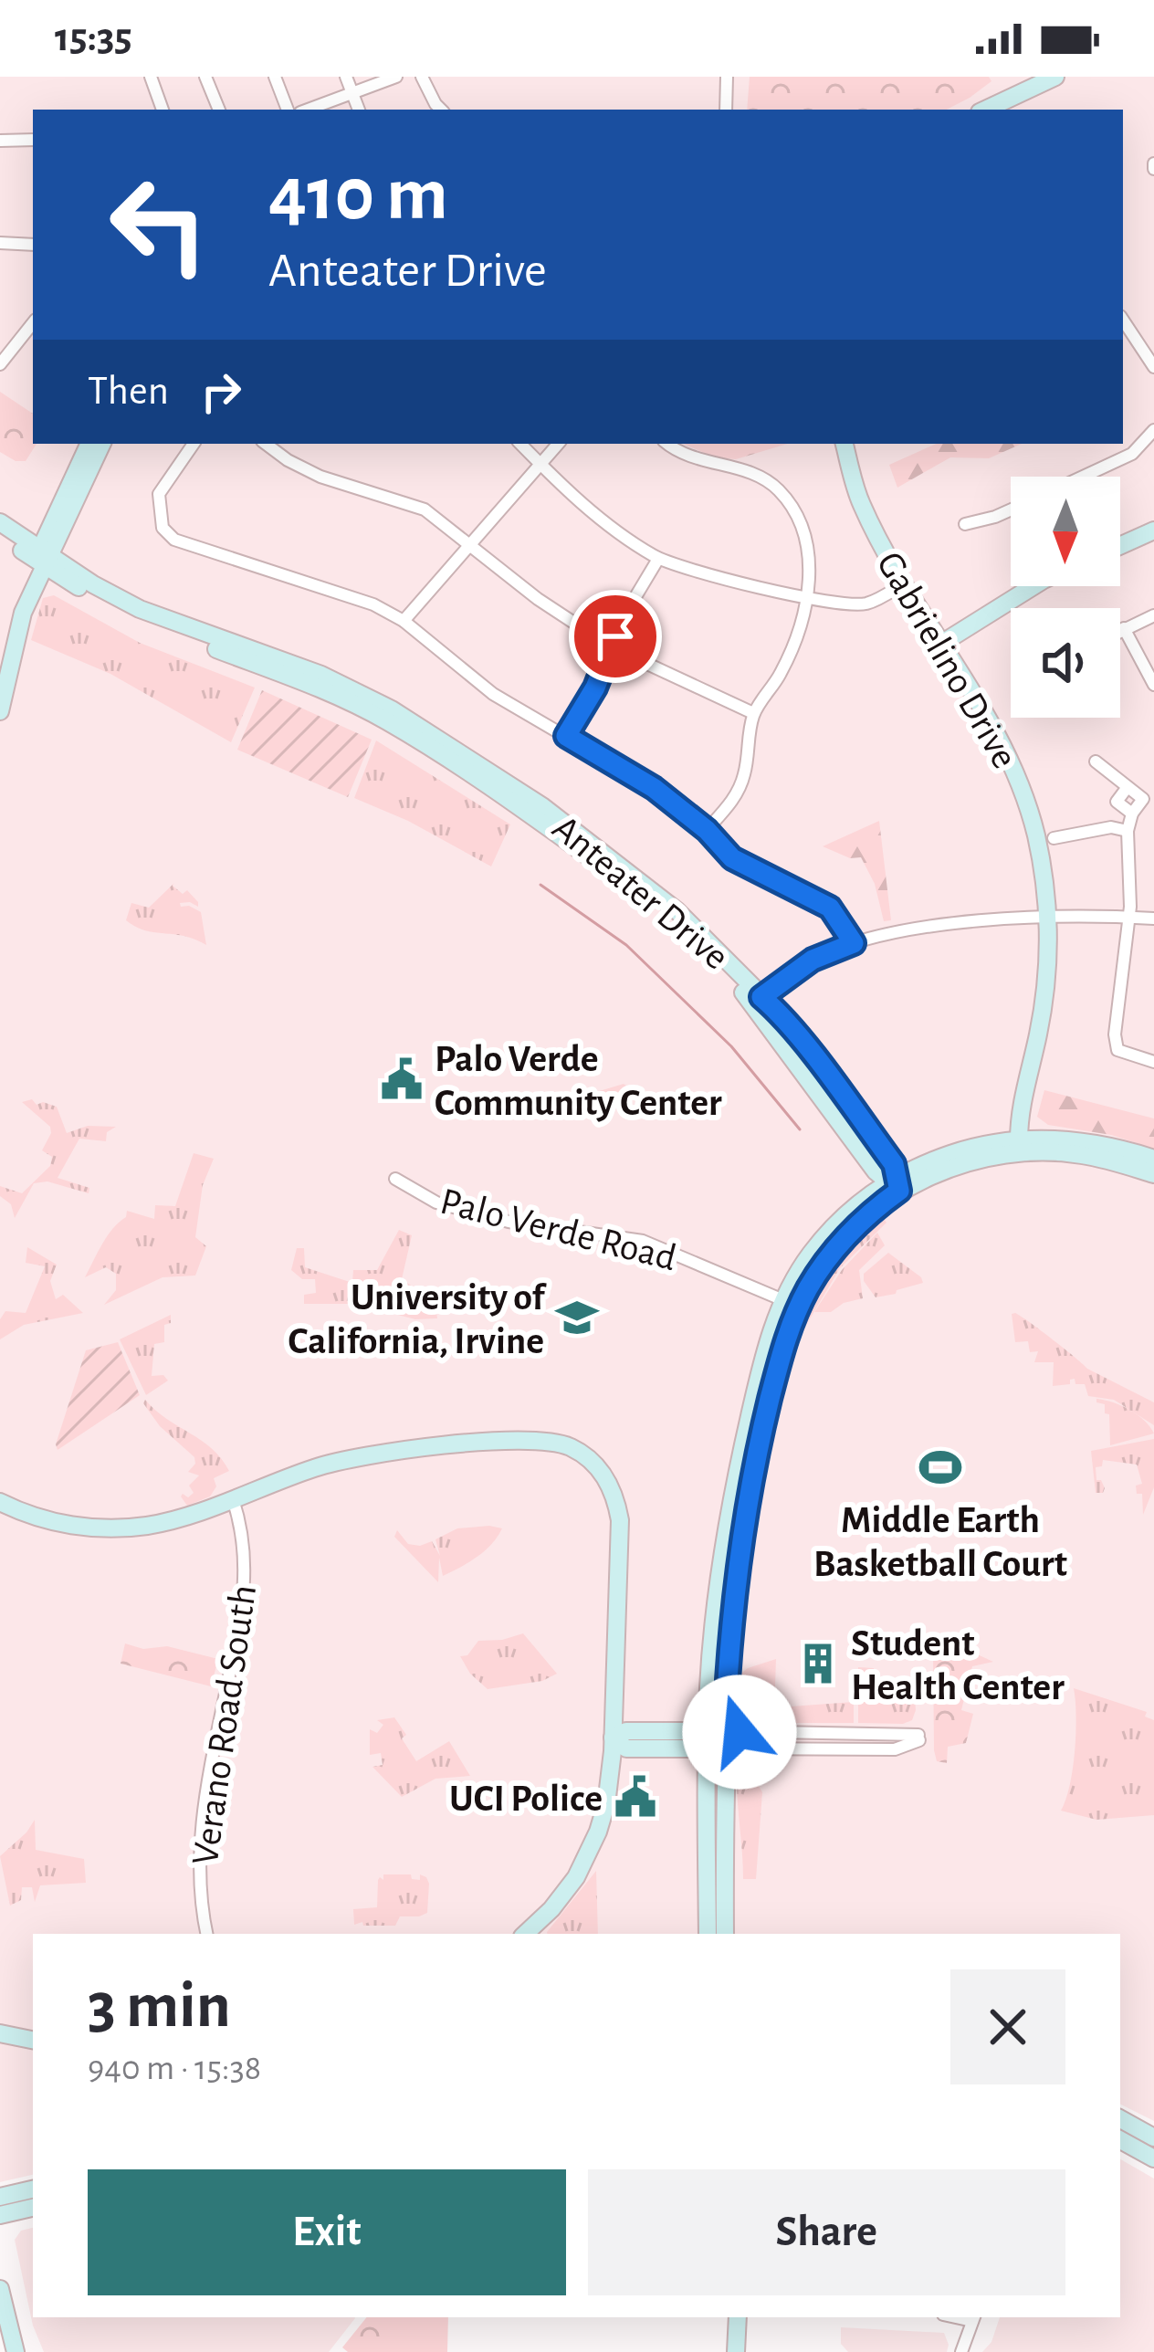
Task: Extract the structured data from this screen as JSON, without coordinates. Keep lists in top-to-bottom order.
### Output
{
  "streets": {
    "main road": ["Gabrielino Drive", "Anteater Drive"],
    "street": ["Palo Verde Road", "Verano Road South"]
  },
  "places": {
    "public building": ["Palo Verde Community Center", "UCI Police"],
    "school or university": ["University of California, Irvine"],
    "sports": ["Middle Earth Basketball Court"],
    "building": ["Student Health Center"]
  },
  "north": "bottom",
  "page": {
    "status": "15:35",
    "turn": ["410 m", "Anteater Drive"],
    "then": "Then",
    "heading": ["3 min", "940 m · 15:38"],
    "buttons": ["Exit", "Share"]
  }
}
